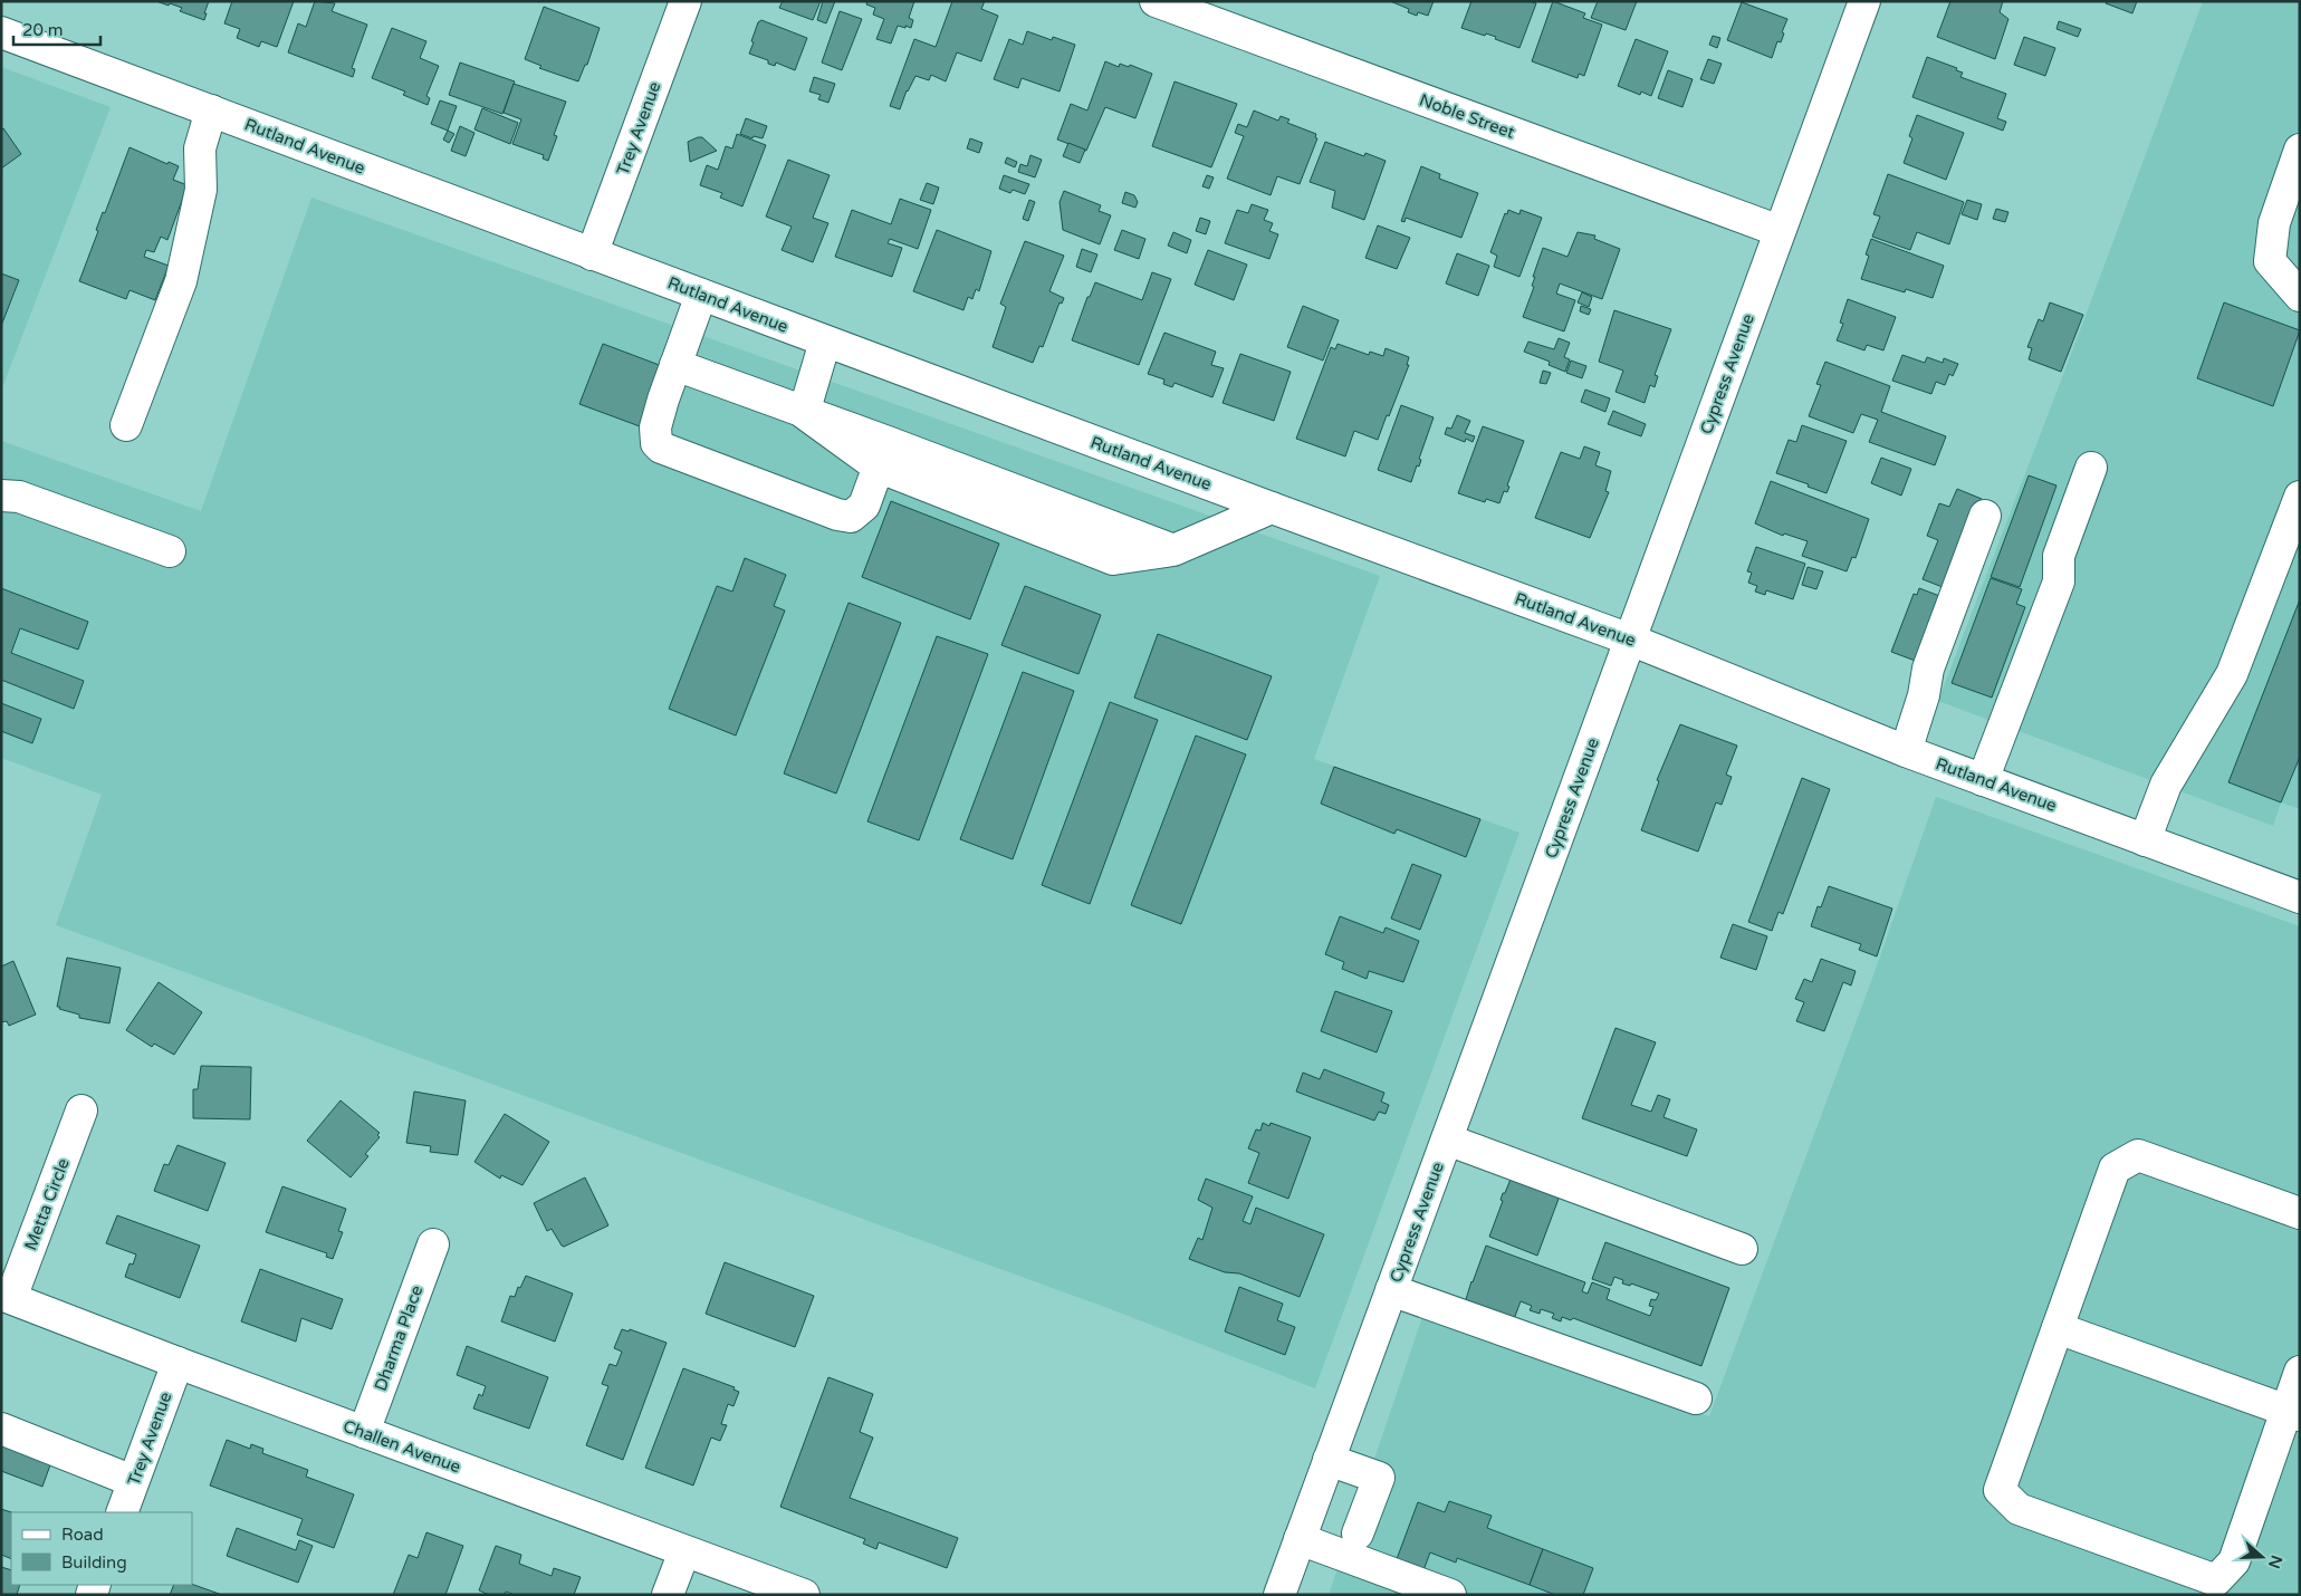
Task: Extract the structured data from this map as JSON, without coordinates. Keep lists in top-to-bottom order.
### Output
{
  "streets": {
    "street": [
      "Noble Street",
      "Trey Avenue",
      "Rutland Avenue",
      "Cypress Avenue",
      "Metta Circle",
      "Dharma Place",
      "Challen Avenue"
    ]
  },
  "crossings": [
    ["Noble Street", "Cypress Avenue"],
    ["Trey Avenue", "Rutland Avenue"],
    ["Trey Avenue", "Challen Avenue"],
    ["Rutland Avenue", "Cypress Avenue"],
    ["Metta Circle", "Challen Avenue"],
    ["Dharma Place", "Challen Avenue"]
  ],
  "legend": ["Road", "Building"],
  "scale_bar": "20 m",
  "north": "right"
}
